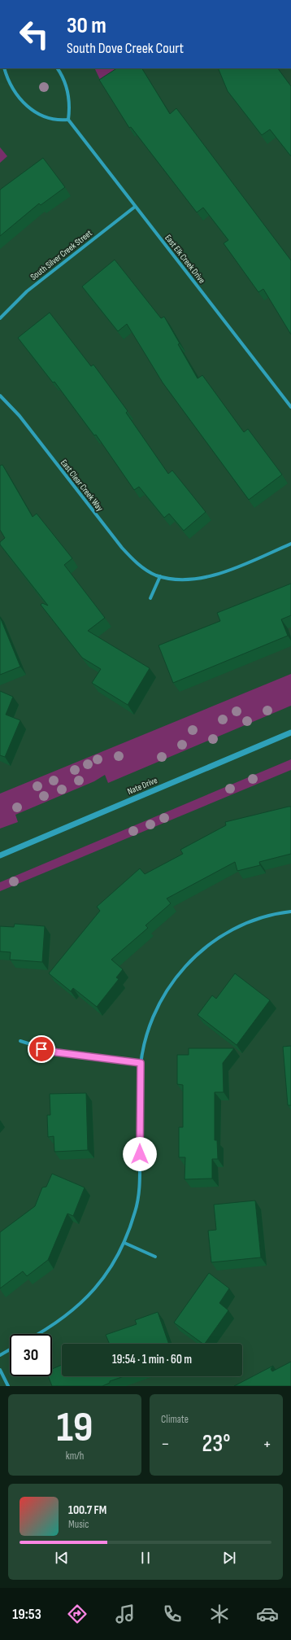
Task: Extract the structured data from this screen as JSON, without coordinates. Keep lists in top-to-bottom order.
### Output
{
  "streets": {
    "street": [
      "South Silver Creek Street",
      "East Elk Creek Drive",
      "East Clear Creek Way",
      "Nate Drive"
    ]
  },
  "crossings": [
    ["South Silver Creek Street", "East Elk Creek Drive"]
  ],
  "page": {
    "turn": ["30 m", "South Dove Creek Court"],
    "limit": "30",
    "trip": "19:54 · 1 min · 60 m",
    "tile": [
      ["19", "km/h"],
      "Climate"
    ],
    "heat": ["−", "23°", "+"],
    "song": ["100.7 FM", "Music"],
    "tabs": "19:53"
  }
}
